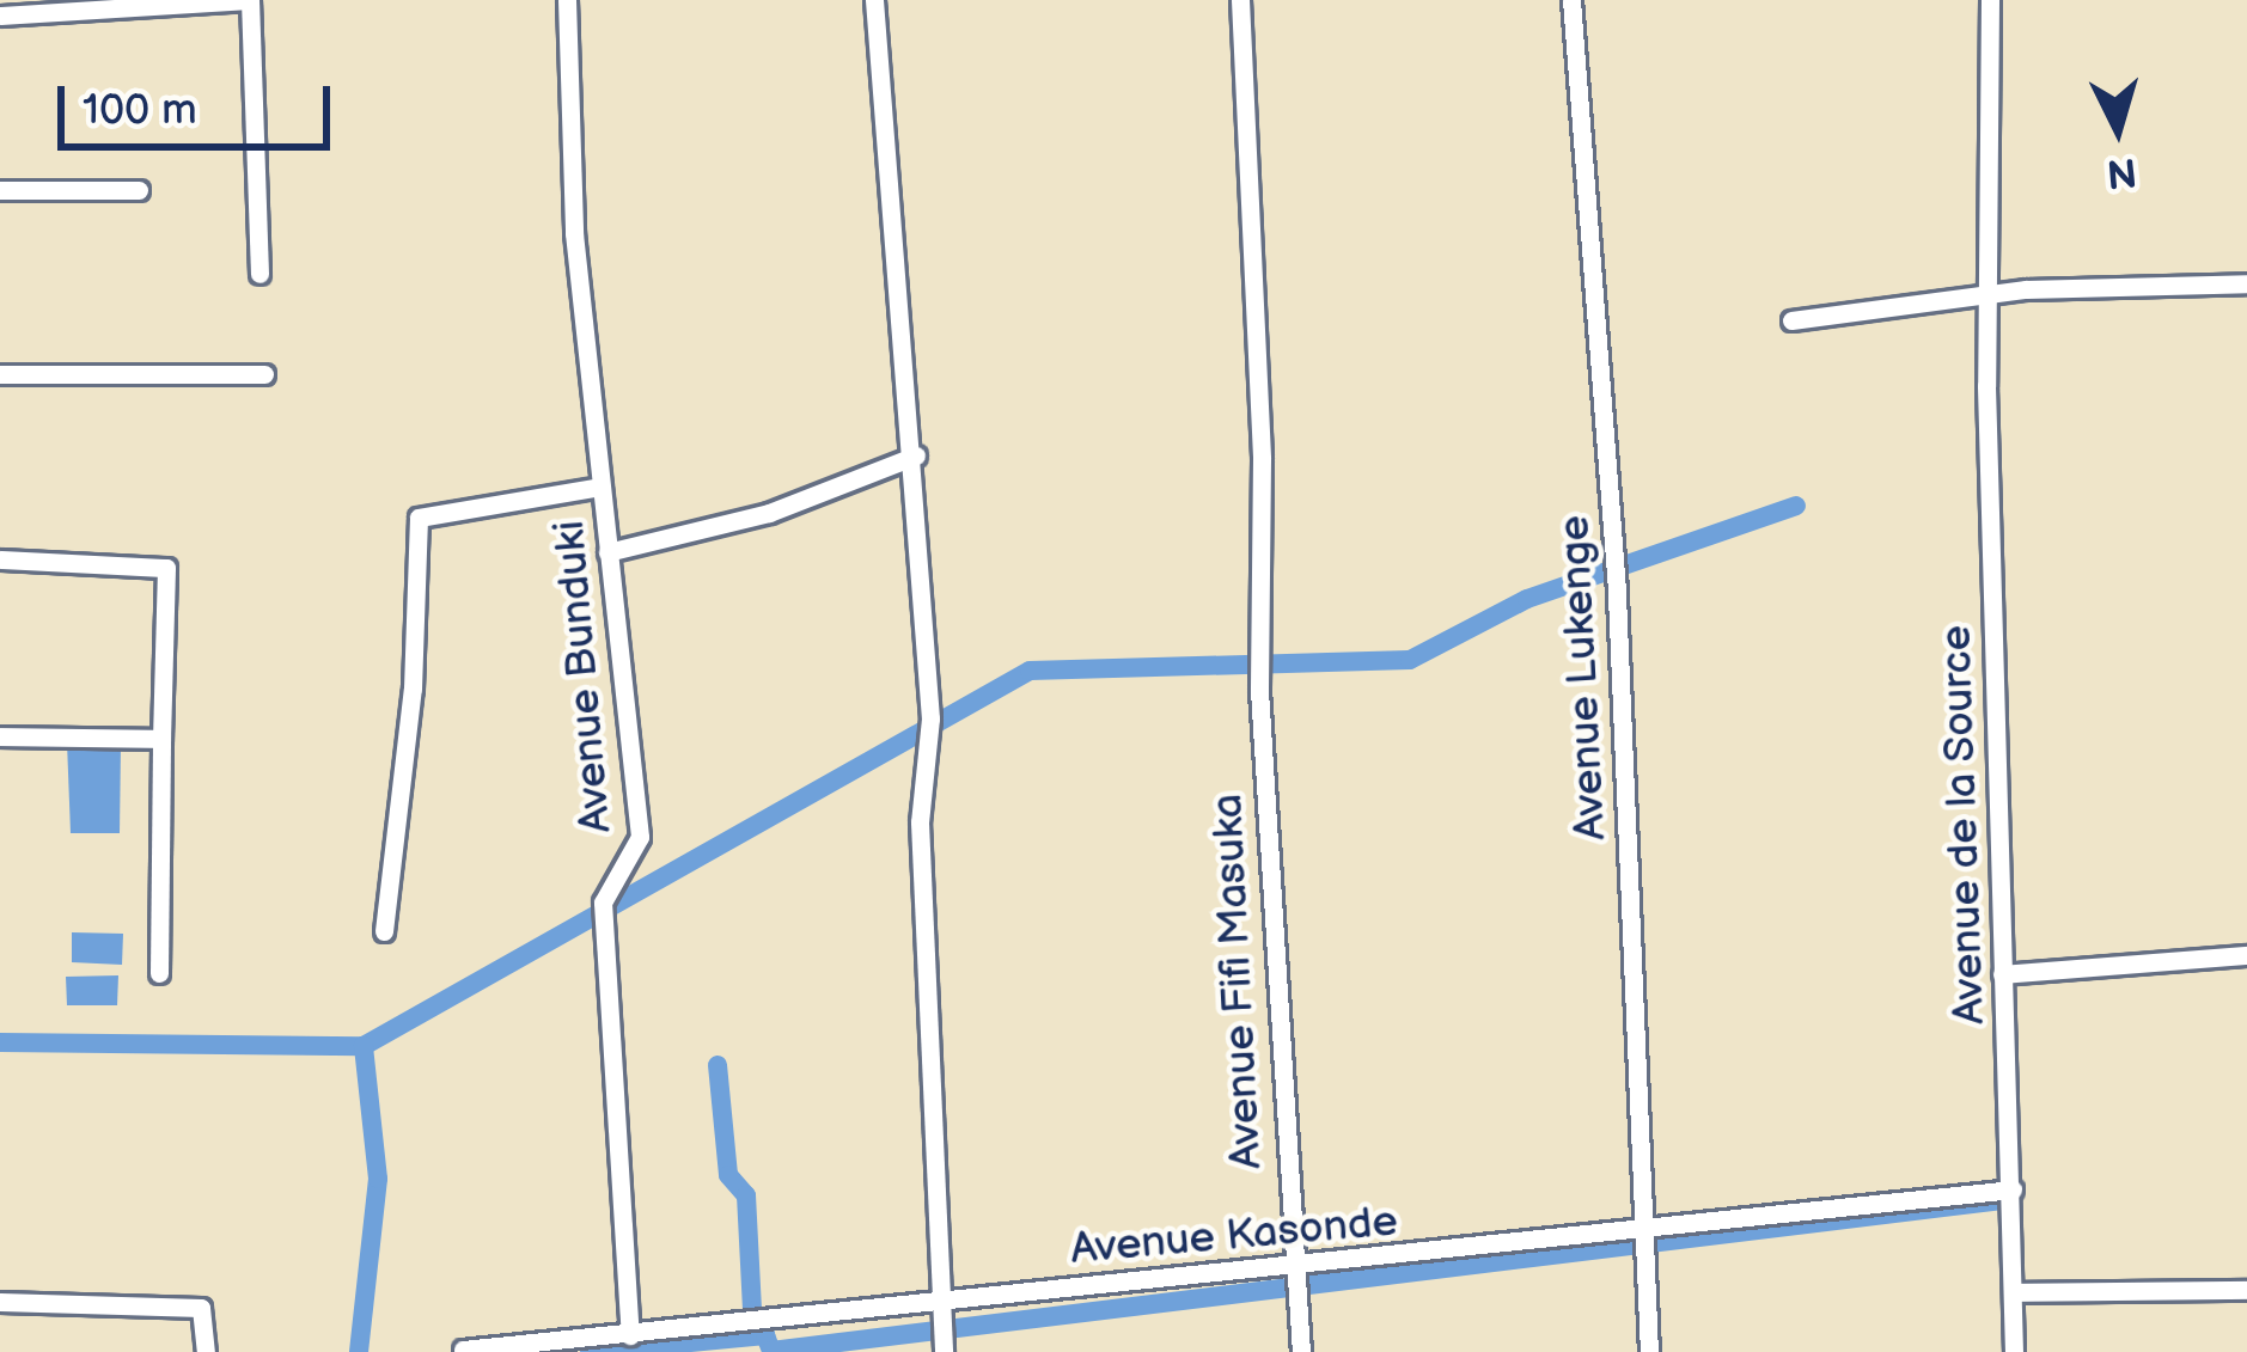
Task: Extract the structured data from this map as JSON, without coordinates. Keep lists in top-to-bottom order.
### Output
{
  "streets": {
    "street": [
      "Avenue Bunduki",
      "Avenue Lukenge",
      "Avenue de la Source",
      "Avenue Fifi Masuka",
      "Avenue Kasonde"
    ]
  },
  "crossings": [
    ["Avenue Bunduki", "Avenue Kasonde"],
    ["Avenue Lukenge", "Avenue Kasonde"],
    ["Avenue de la Source", "Avenue Kasonde"],
    ["Avenue Fifi Masuka", "Avenue Kasonde"]
  ],
  "scale_bar": "100 m",
  "north": "bottom"
}
